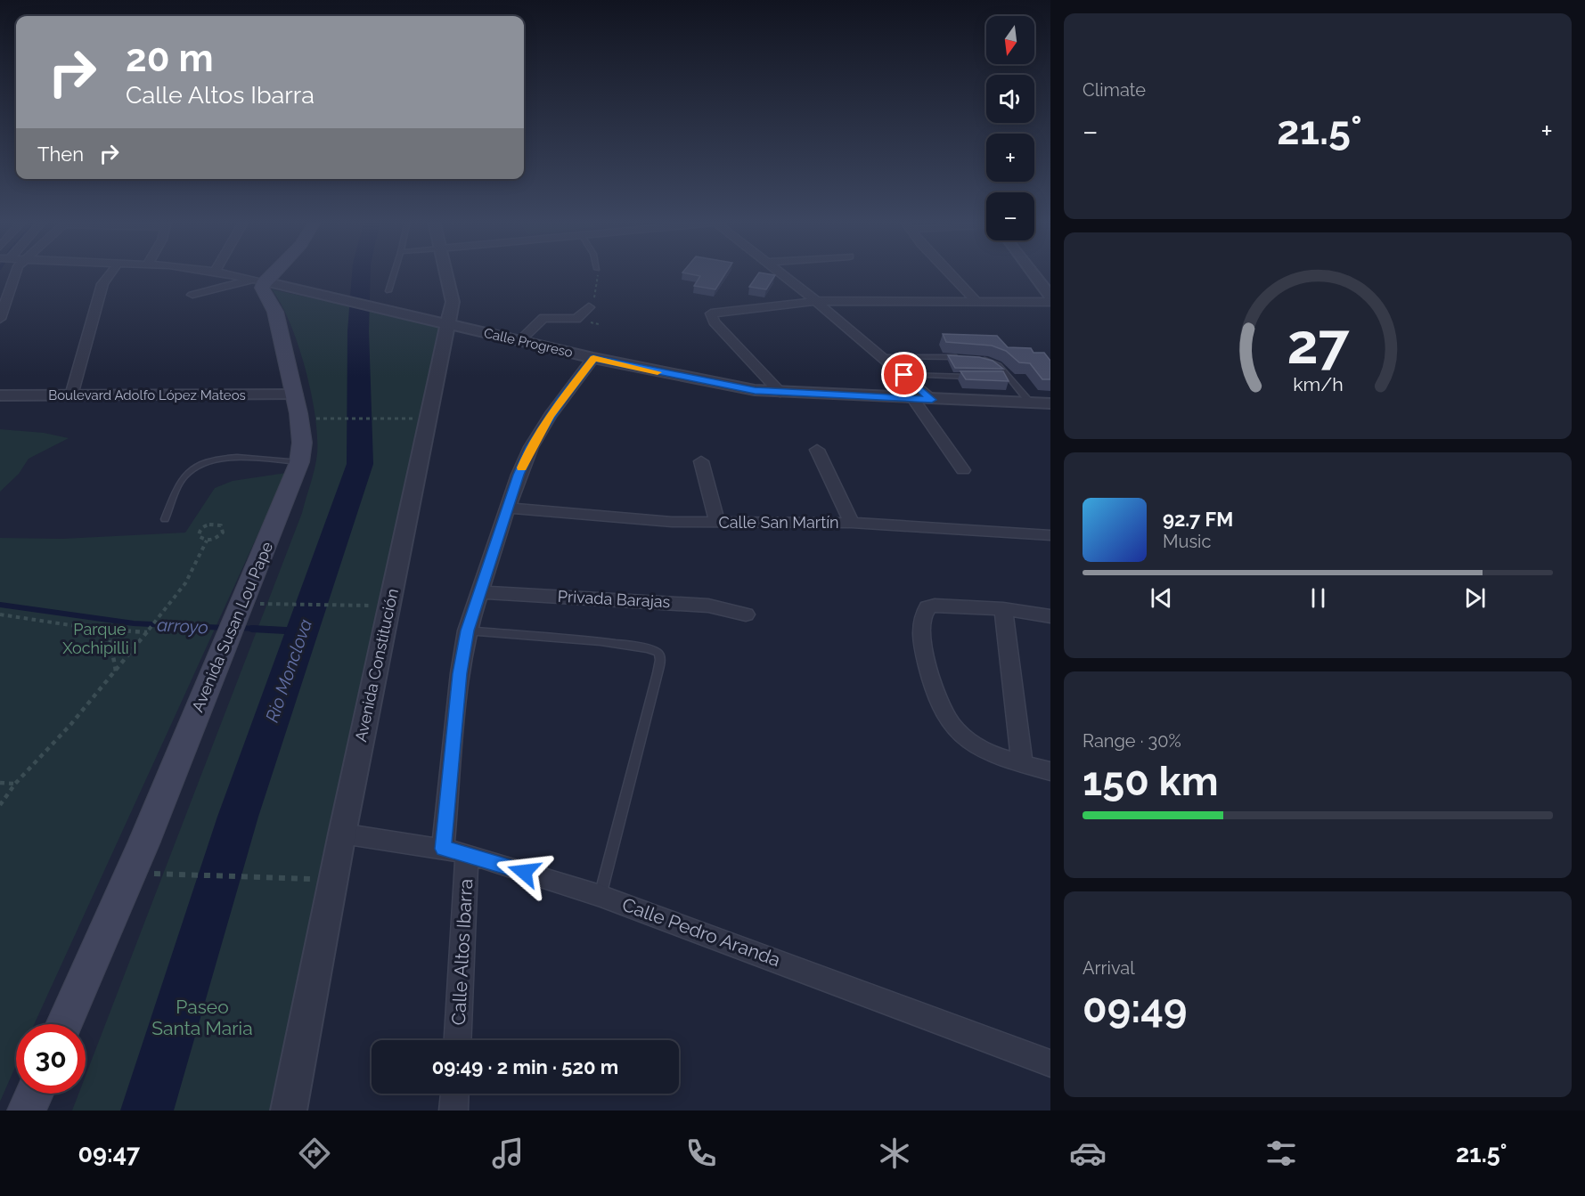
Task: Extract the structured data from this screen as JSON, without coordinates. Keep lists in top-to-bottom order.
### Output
{
  "streets": {
    "main road": ["Avenida Susan Lou Pape"],
    "street": [
      "Calle Progreso",
      "Boulevard Adolfo López Mateos",
      "Calle San Martín",
      "Privada Barajas",
      "Avenida Constitución",
      "Calle Pedro Aranda",
      "Calle Altos Ibarra"
    ]
  },
  "crossings": [
    ["Calle Progreso", "Avenida Susan Lou Pape"],
    ["Calle Progreso", "Avenida Constitución"],
    ["Calle Progreso", "Calle Altos Ibarra"],
    ["Boulevard Adolfo López Mateos", "Avenida Susan Lou Pape"],
    ["Calle San Martín", "Calle Altos Ibarra"],
    ["Privada Barajas", "Calle Altos Ibarra"],
    ["Avenida Constitución", "Calle Pedro Aranda"],
    ["Calle Pedro Aranda", "Calle Altos Ibarra"]
  ],
  "water": ["arroyo", "Rio Monclova"],
  "parks": ["Parque Xochipilli I", "Paseo Santa Maria"],
  "north": "bottom",
  "page": {
    "tile": [
      "Climate",
      ["Range · 30%", "150 km"],
      ["Arrival", "09:49"]
    ],
    "map_buttons": ["+", "−"],
    "turn": ["20 m", "Calle Altos Ibarra"],
    "heat": ["−", "21.5°", "+"],
    "then": "Then",
    "song": ["92.7 FM", "Music"],
    "limit": "30",
    "trip": "09:49 · 2 min · 520 m",
    "tabs": ["09:47", "21.5°"],
    "gauge": ["27", "km/h"]
  }
}
